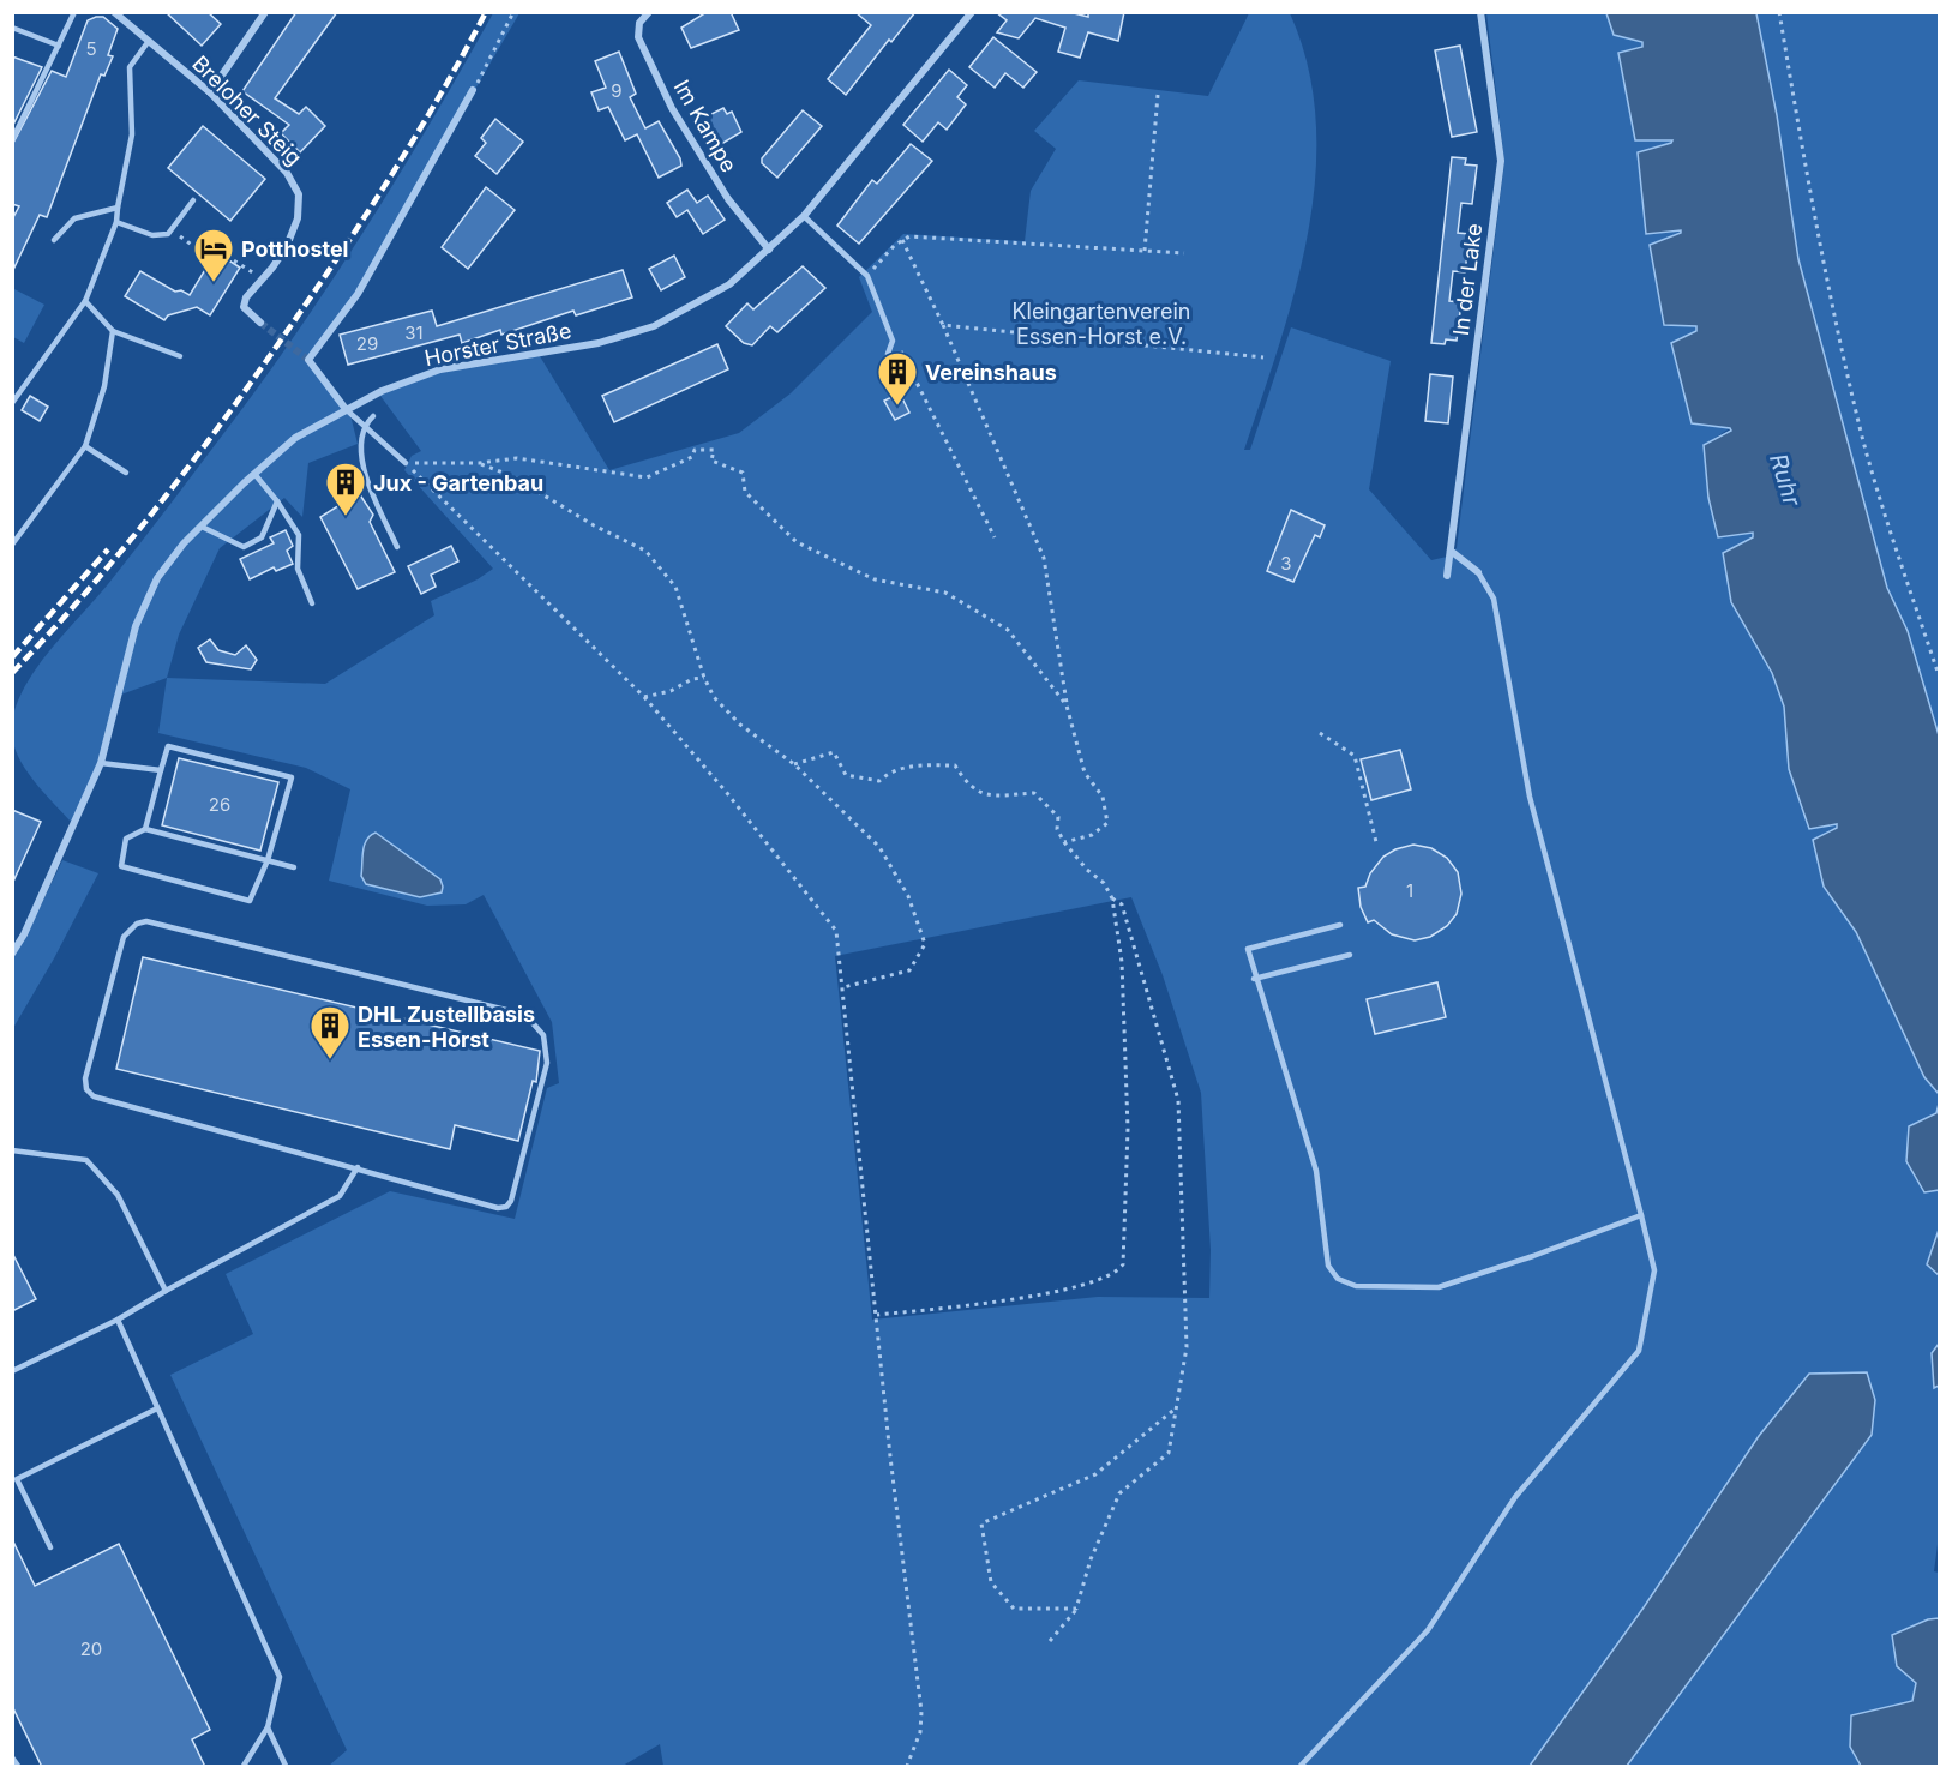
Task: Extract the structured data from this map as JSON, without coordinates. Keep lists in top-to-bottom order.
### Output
{
  "streets": {
    "street": [
      "Breloher Steig",
      "Im Kampe",
      "In der Lake",
      "Horster Straße"
    ]
  },
  "crossings": [
    ["Im Kampe", "Horster Straße"]
  ],
  "water": ["Ruhr"],
  "parks": ["Kleingartenverein Essen-Horst e.V."],
  "places": {
    "hotel": ["Potthostel"],
    "building": ["Vereinshaus", "Jux - Gartenbau", "DHL Zustellbasis Essen-Horst"]
  },
  "house_numbers": [
    "5",
    "9",
    "31",
    "29",
    "3",
    "26",
    "1",
    "20"
  ]
}
